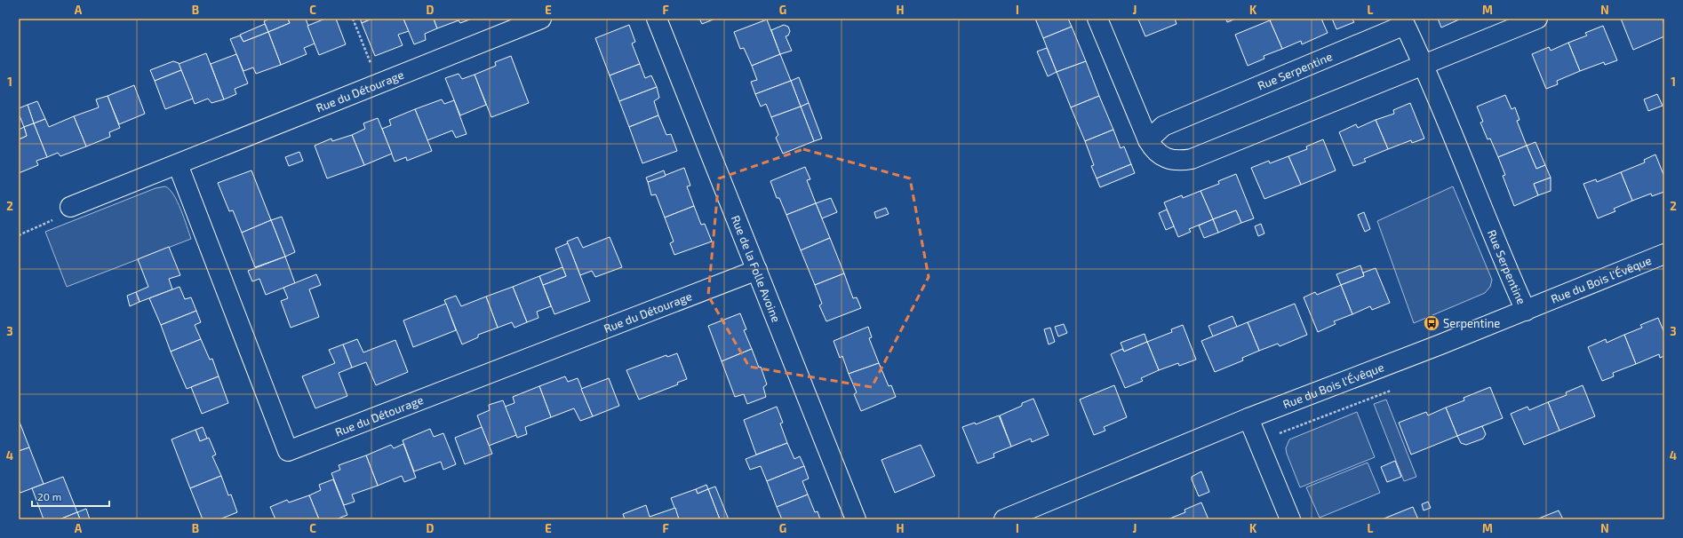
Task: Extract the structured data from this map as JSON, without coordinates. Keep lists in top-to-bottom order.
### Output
{
  "streets": {
    "street": [
      "Rue Serpentine",
      "Rue du Détourage",
      "Rue de la Folle Avoine",
      "Rue du Bois l'Évêque"
    ]
  },
  "crossings": [
    ["Rue Serpentine", "Rue du Bois l'Évêque"],
    ["Rue du Détourage", "Rue de la Folle Avoine"]
  ],
  "places": {
    "bus stop": ["Serpentine"]
  },
  "scale_bar": "20 m",
  "grid": {
    "columns": [
      "A",
      "B",
      "C",
      "D",
      "E",
      "F",
      "G",
      "H",
      "I",
      "J",
      "K",
      "L",
      "M",
      "N"
    ],
    "rows": [
      "1",
      "2",
      "3",
      "4"
    ]
  }
}
